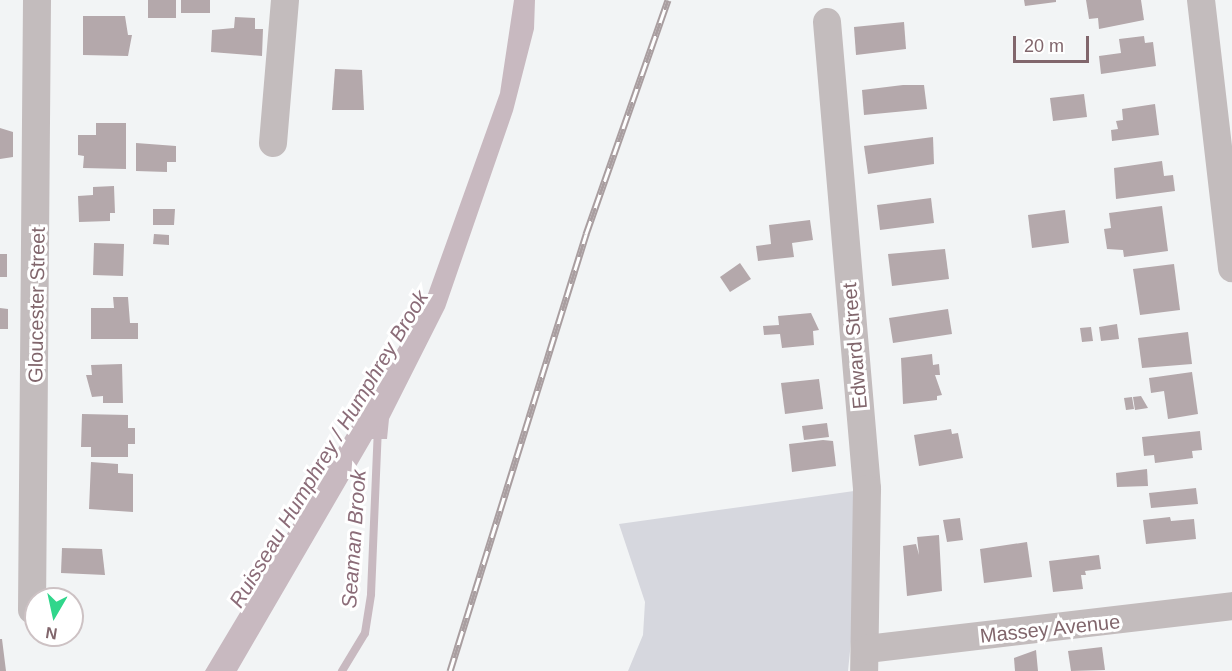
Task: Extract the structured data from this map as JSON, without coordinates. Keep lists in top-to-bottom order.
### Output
{
  "streets": {
    "street": ["Gloucester Street", "Edward Street", "Massey Avenue"]
  },
  "crossings": [
    ["Edward Street", "Massey Avenue"]
  ],
  "water": ["Ruisseau Humphrey / Humphrey Brook", "Seaman Brook"],
  "scale_bar": "20 m",
  "north": "bottom"
}
